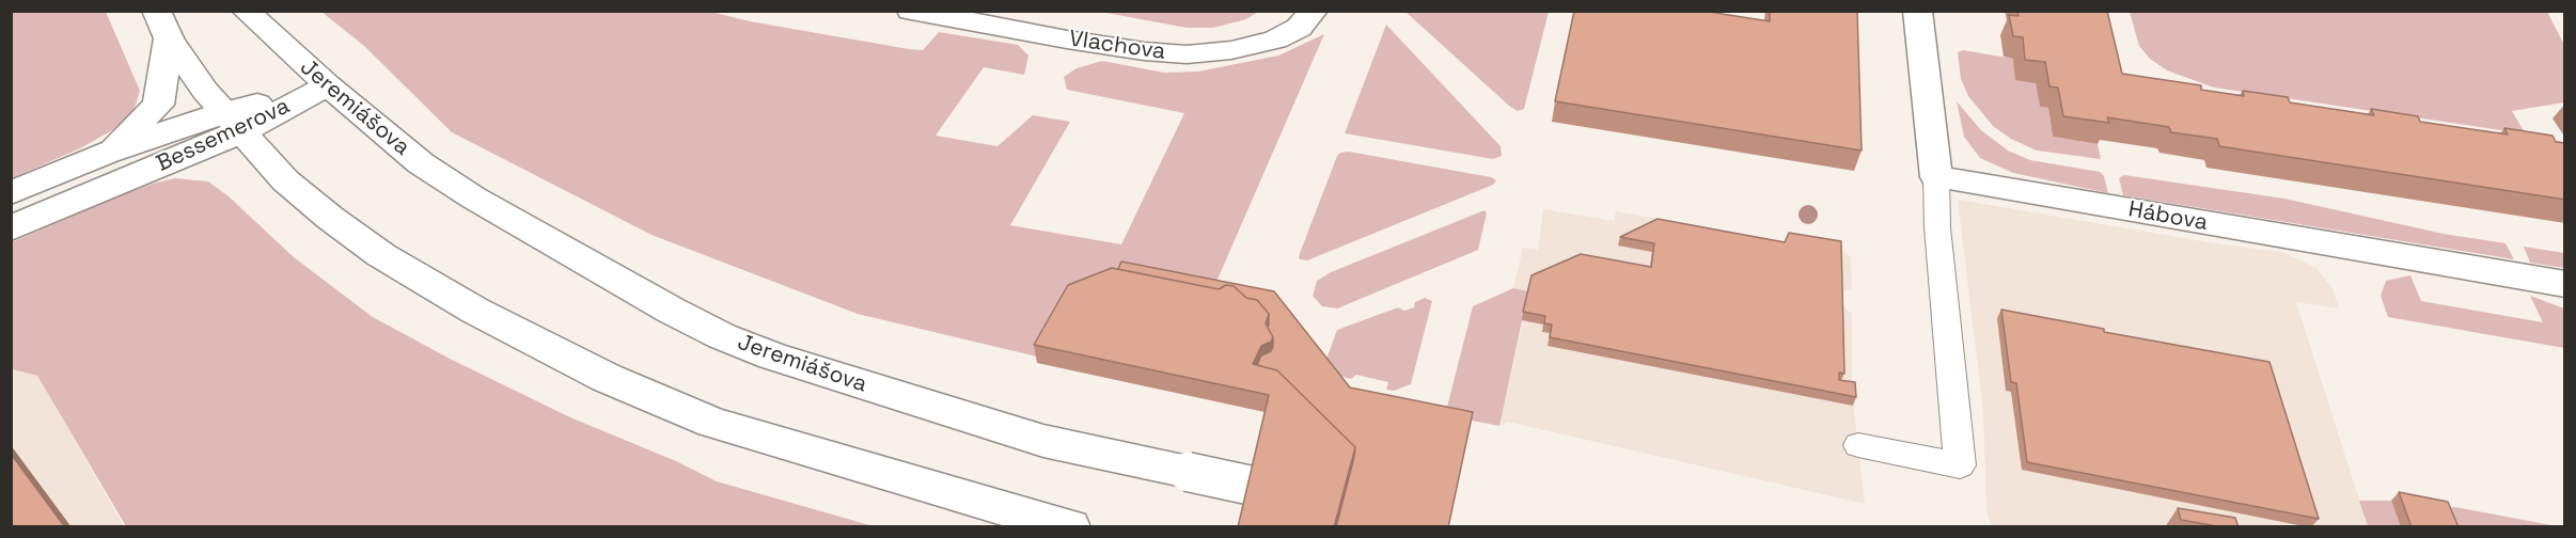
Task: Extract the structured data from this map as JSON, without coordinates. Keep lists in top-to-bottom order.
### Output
{
  "streets": {
    "main road": [
      "Vlachova",
      "Jeremiášova",
      "Bessemerova",
      "Hábova"
    ]
  },
  "crossings": [
    ["Jeremiášova", "Bessemerova"]
  ]
}
